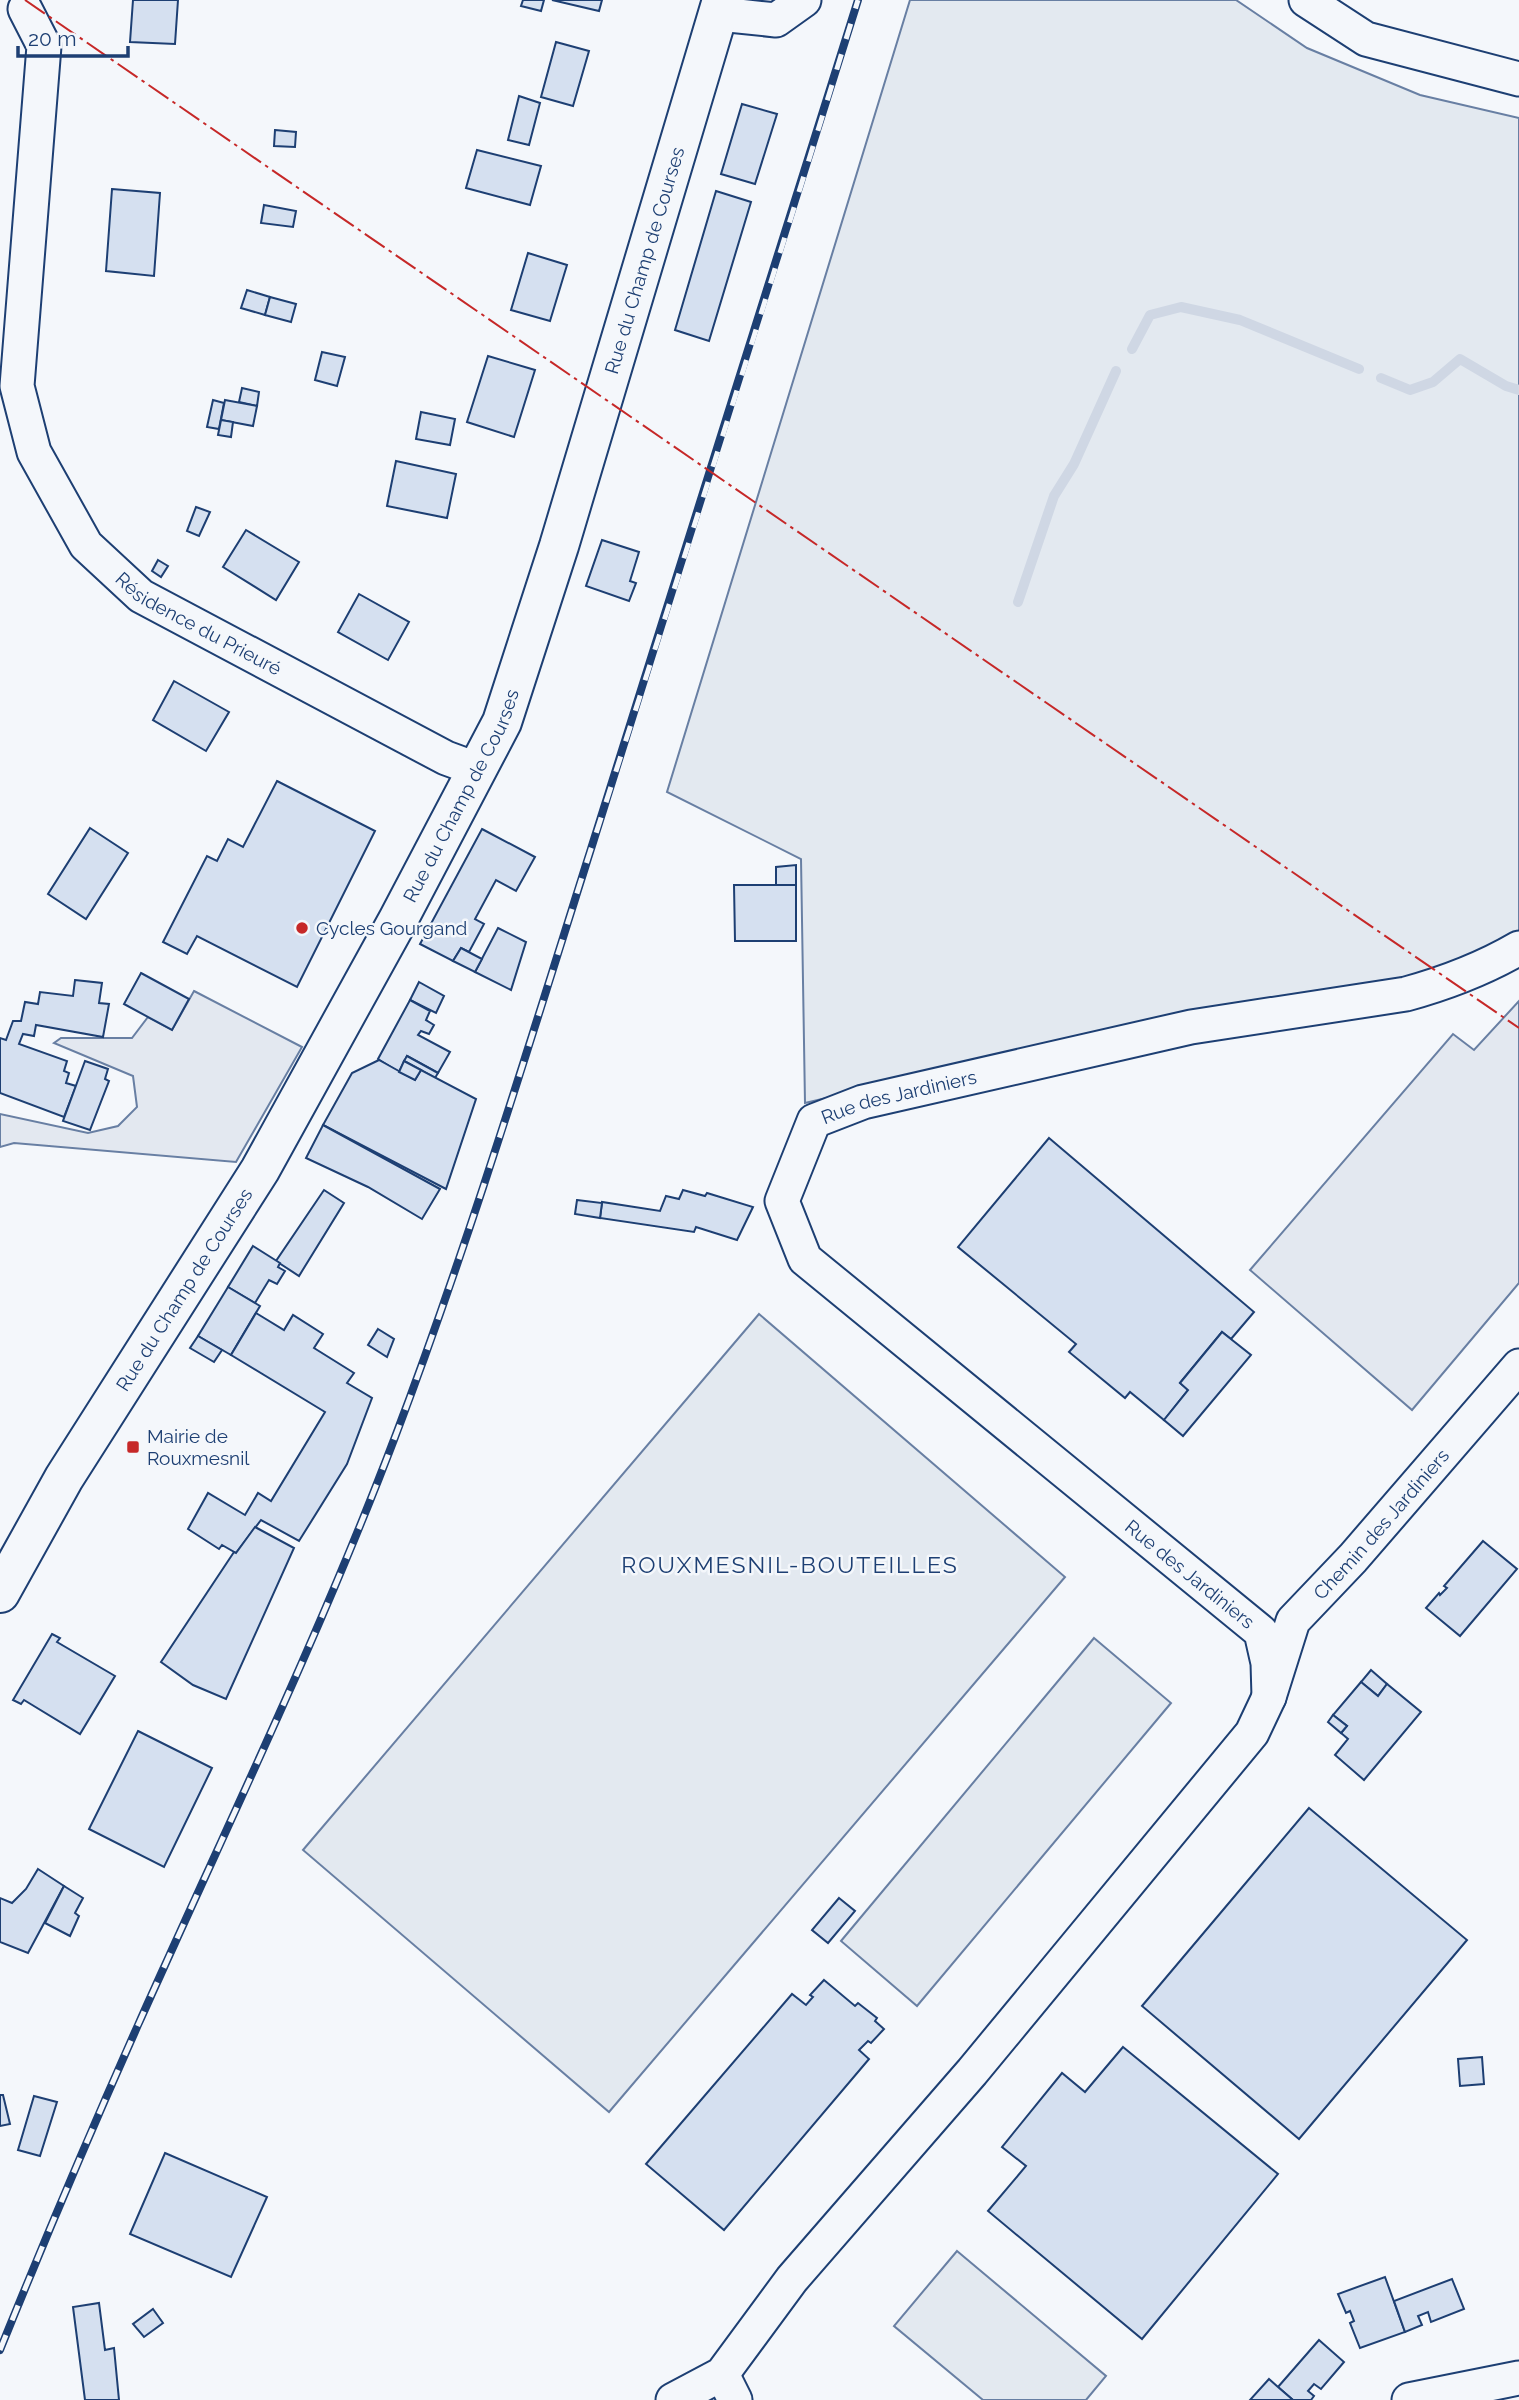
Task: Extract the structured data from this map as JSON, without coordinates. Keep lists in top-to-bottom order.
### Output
{
  "streets": {
    "main road": ["Rue du Champ de Courses"],
    "street": ["Résidence du Prieuré", "Rue des Jardiniers", "Chemin des Jardiniers"]
  },
  "crossings": [
    ["Rue du Champ de Courses", "Résidence du Prieuré"],
    ["Rue des Jardiniers", "Chemin des Jardiniers"]
  ],
  "districts": ["ROUXMESNIL-BOUTEILLES"],
  "places": {
    "other": ["Cycles Gourgand"],
    "transit": ["Mairie de Rouxmesnil"]
  },
  "scale_bar": "20 m"
}
